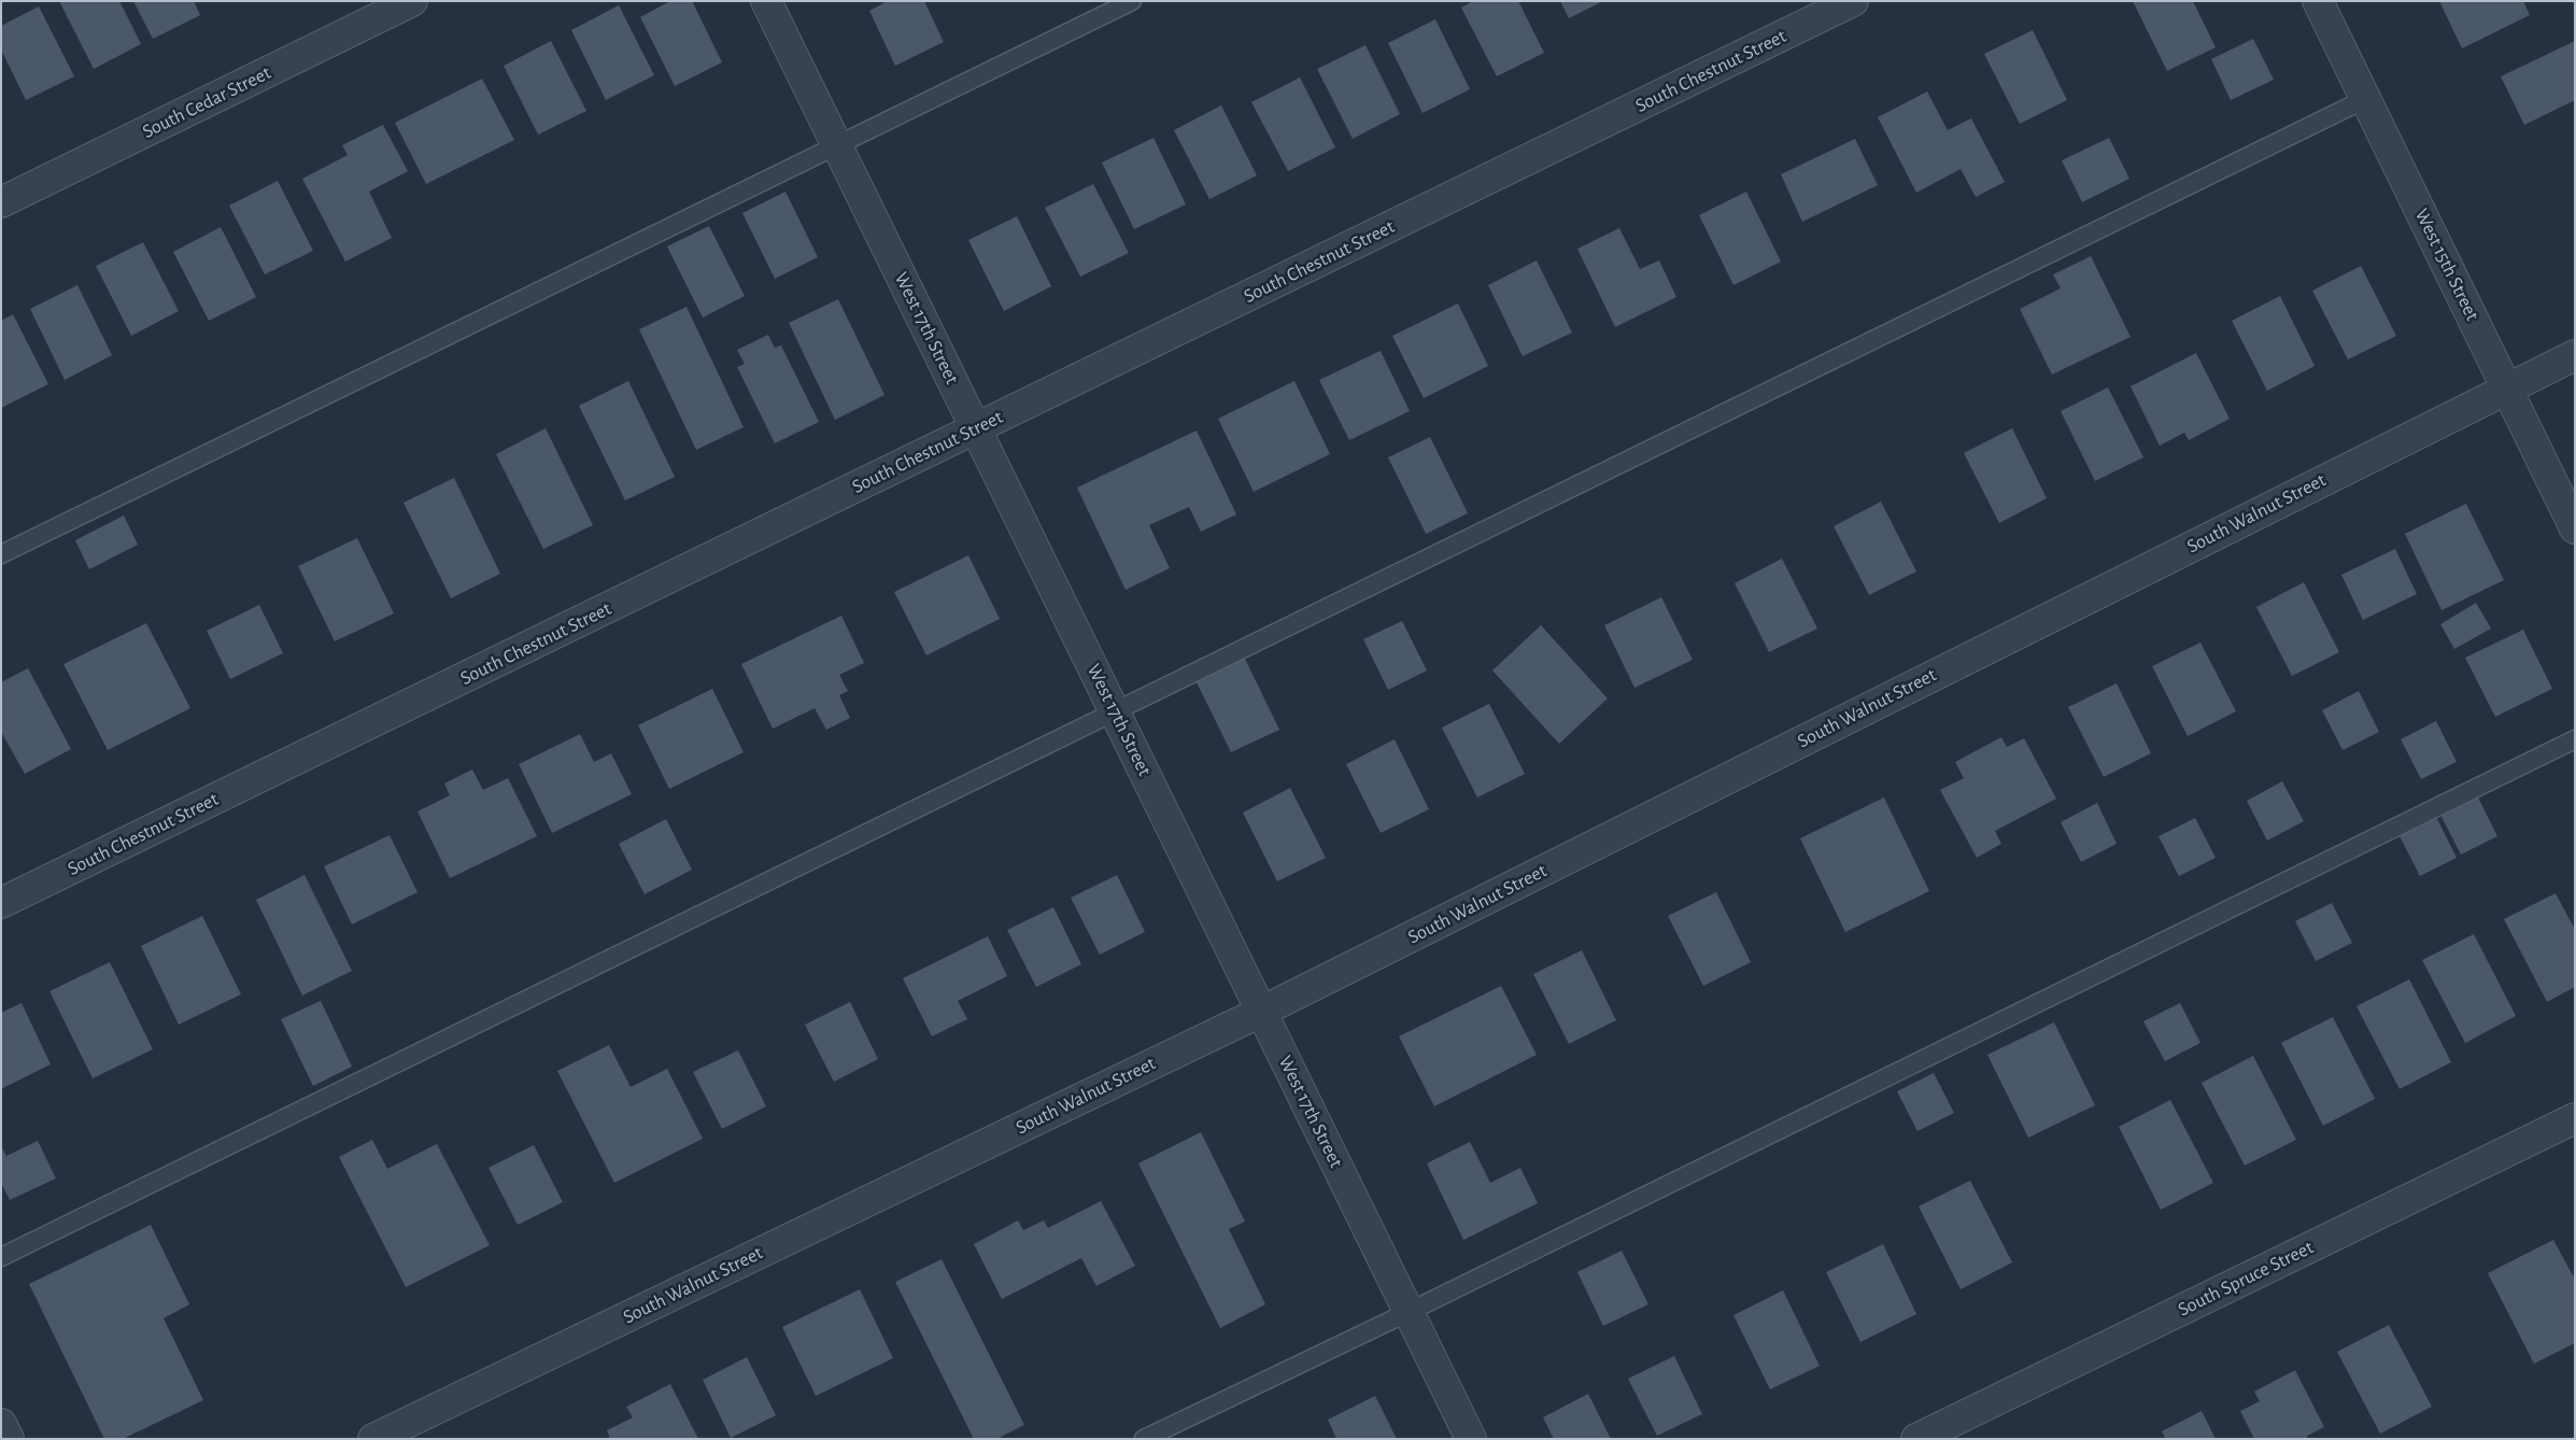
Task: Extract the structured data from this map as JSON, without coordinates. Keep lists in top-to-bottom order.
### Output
{
  "streets": {
    "street": [
      "South Chestnut Street",
      "South Cedar Street",
      "West 15th Street",
      "West 17th Street",
      "South Walnut Street",
      "South Spruce Street"
    ]
  },
  "crossings": [
    ["South Chestnut Street", "West 17th Street"],
    ["West 15th Street", "South Walnut Street"],
    ["West 17th Street", "South Walnut Street"]
  ]
}
